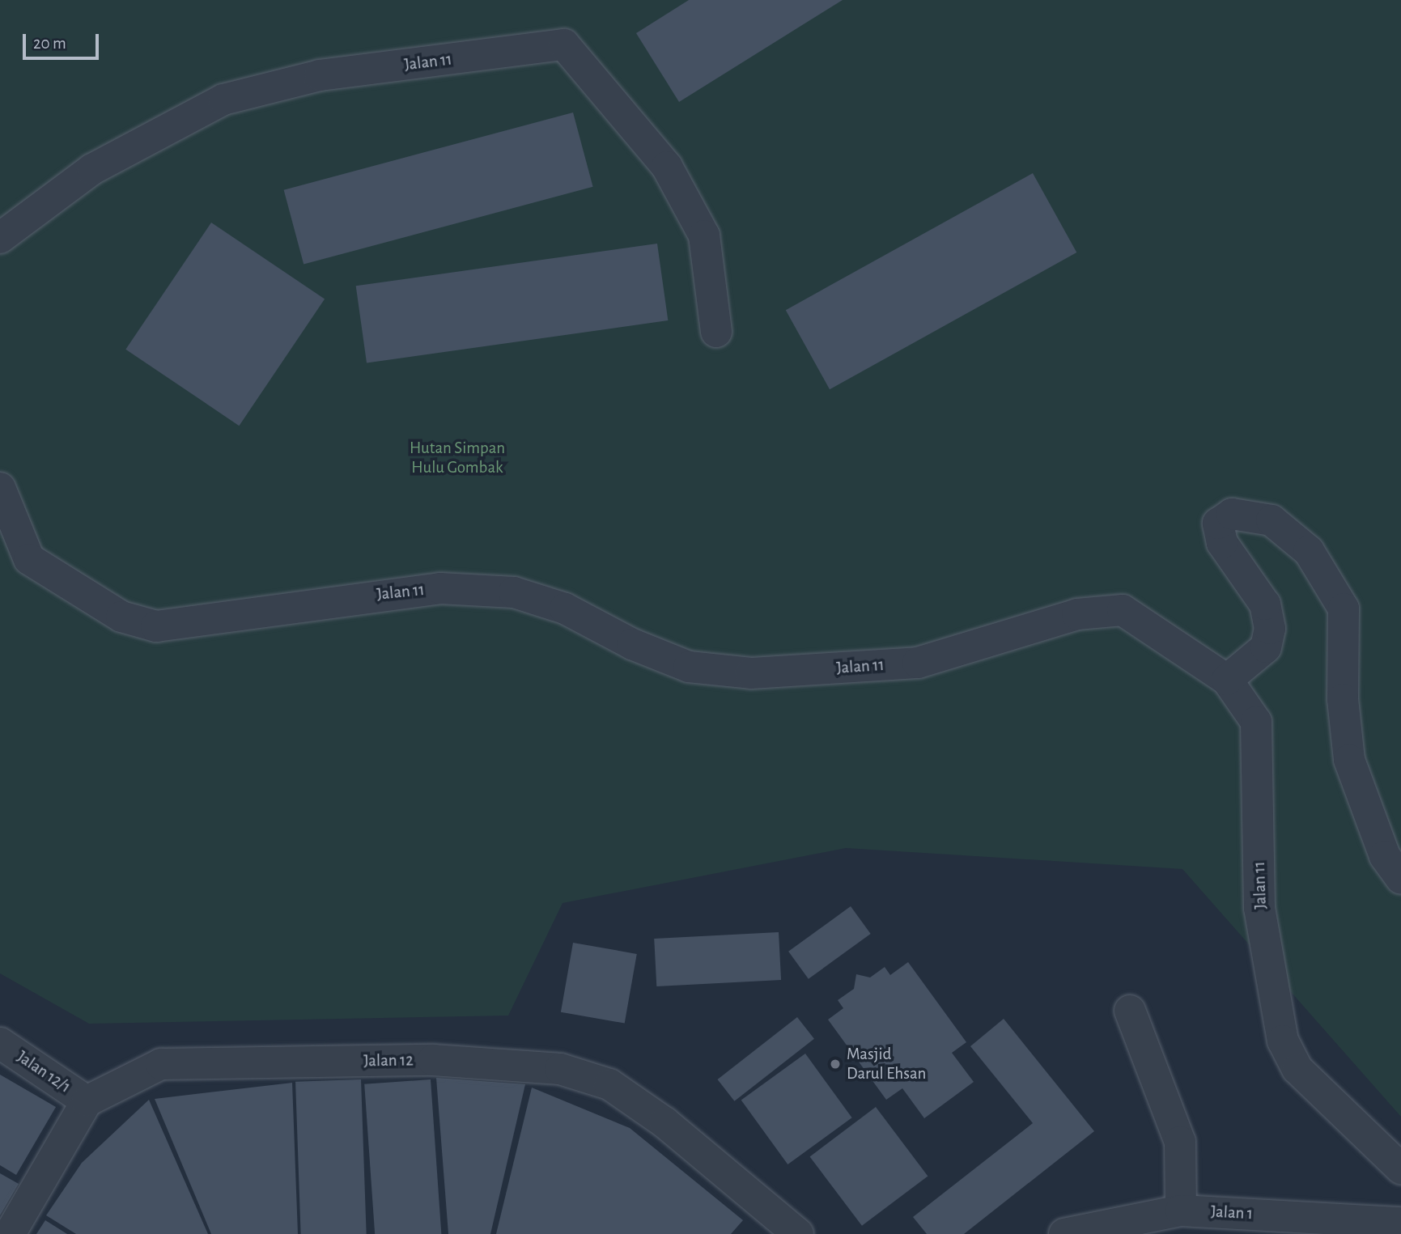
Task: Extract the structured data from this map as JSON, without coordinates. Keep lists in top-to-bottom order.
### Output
{
  "streets": {
    "street": [
      "Jalan 11",
      "Jalan 12",
      "Jalan 12/1",
      "Jalan 1"
    ]
  },
  "crossings": [
    ["Jalan 12", "Jalan 12/1"]
  ],
  "parks": ["Hutan Simpan Hulu Gombak"],
  "places": ["Masjid Darul Ehsan"],
  "scale_bar": "20 m"
}
